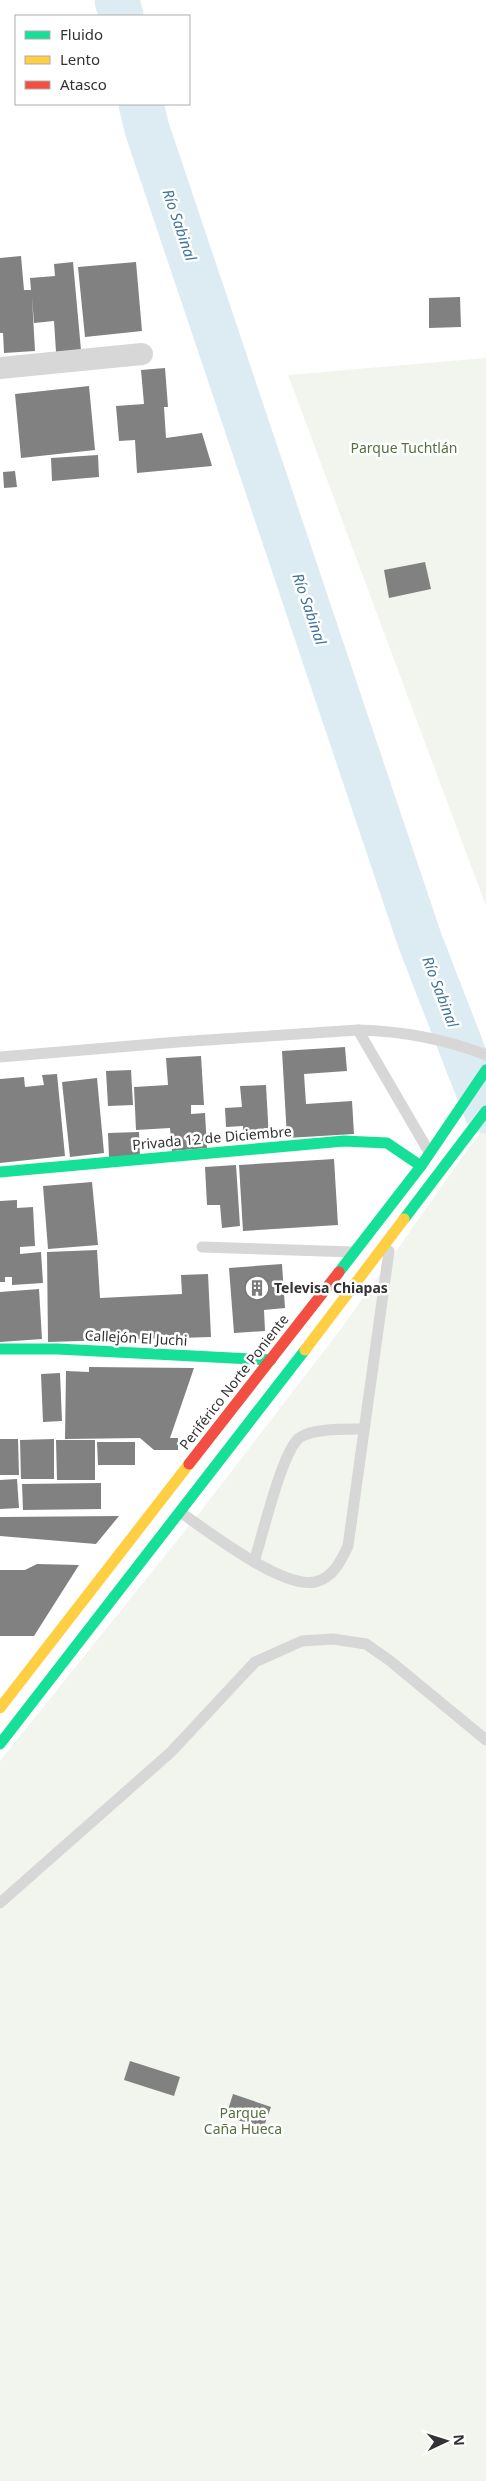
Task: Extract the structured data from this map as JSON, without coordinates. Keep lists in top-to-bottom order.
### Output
{
  "streets": {
    "main road": ["Privada 12 de Diciembre", "Callejón El Juchi", "Periférico Norte Poniente"]
  },
  "crossings": [
    ["Privada 12 de Diciembre", "Periférico Norte Poniente"],
    ["Callejón El Juchi", "Periférico Norte Poniente"]
  ],
  "water": ["Río Sabinal"],
  "parks": ["Parque Tuchtlán", "Parque Caña Hueca"],
  "places": {
    "building": ["Televisa Chiapas"]
  },
  "legend": ["Fluido", "Lento", "Atasco"],
  "north": "right"
}
